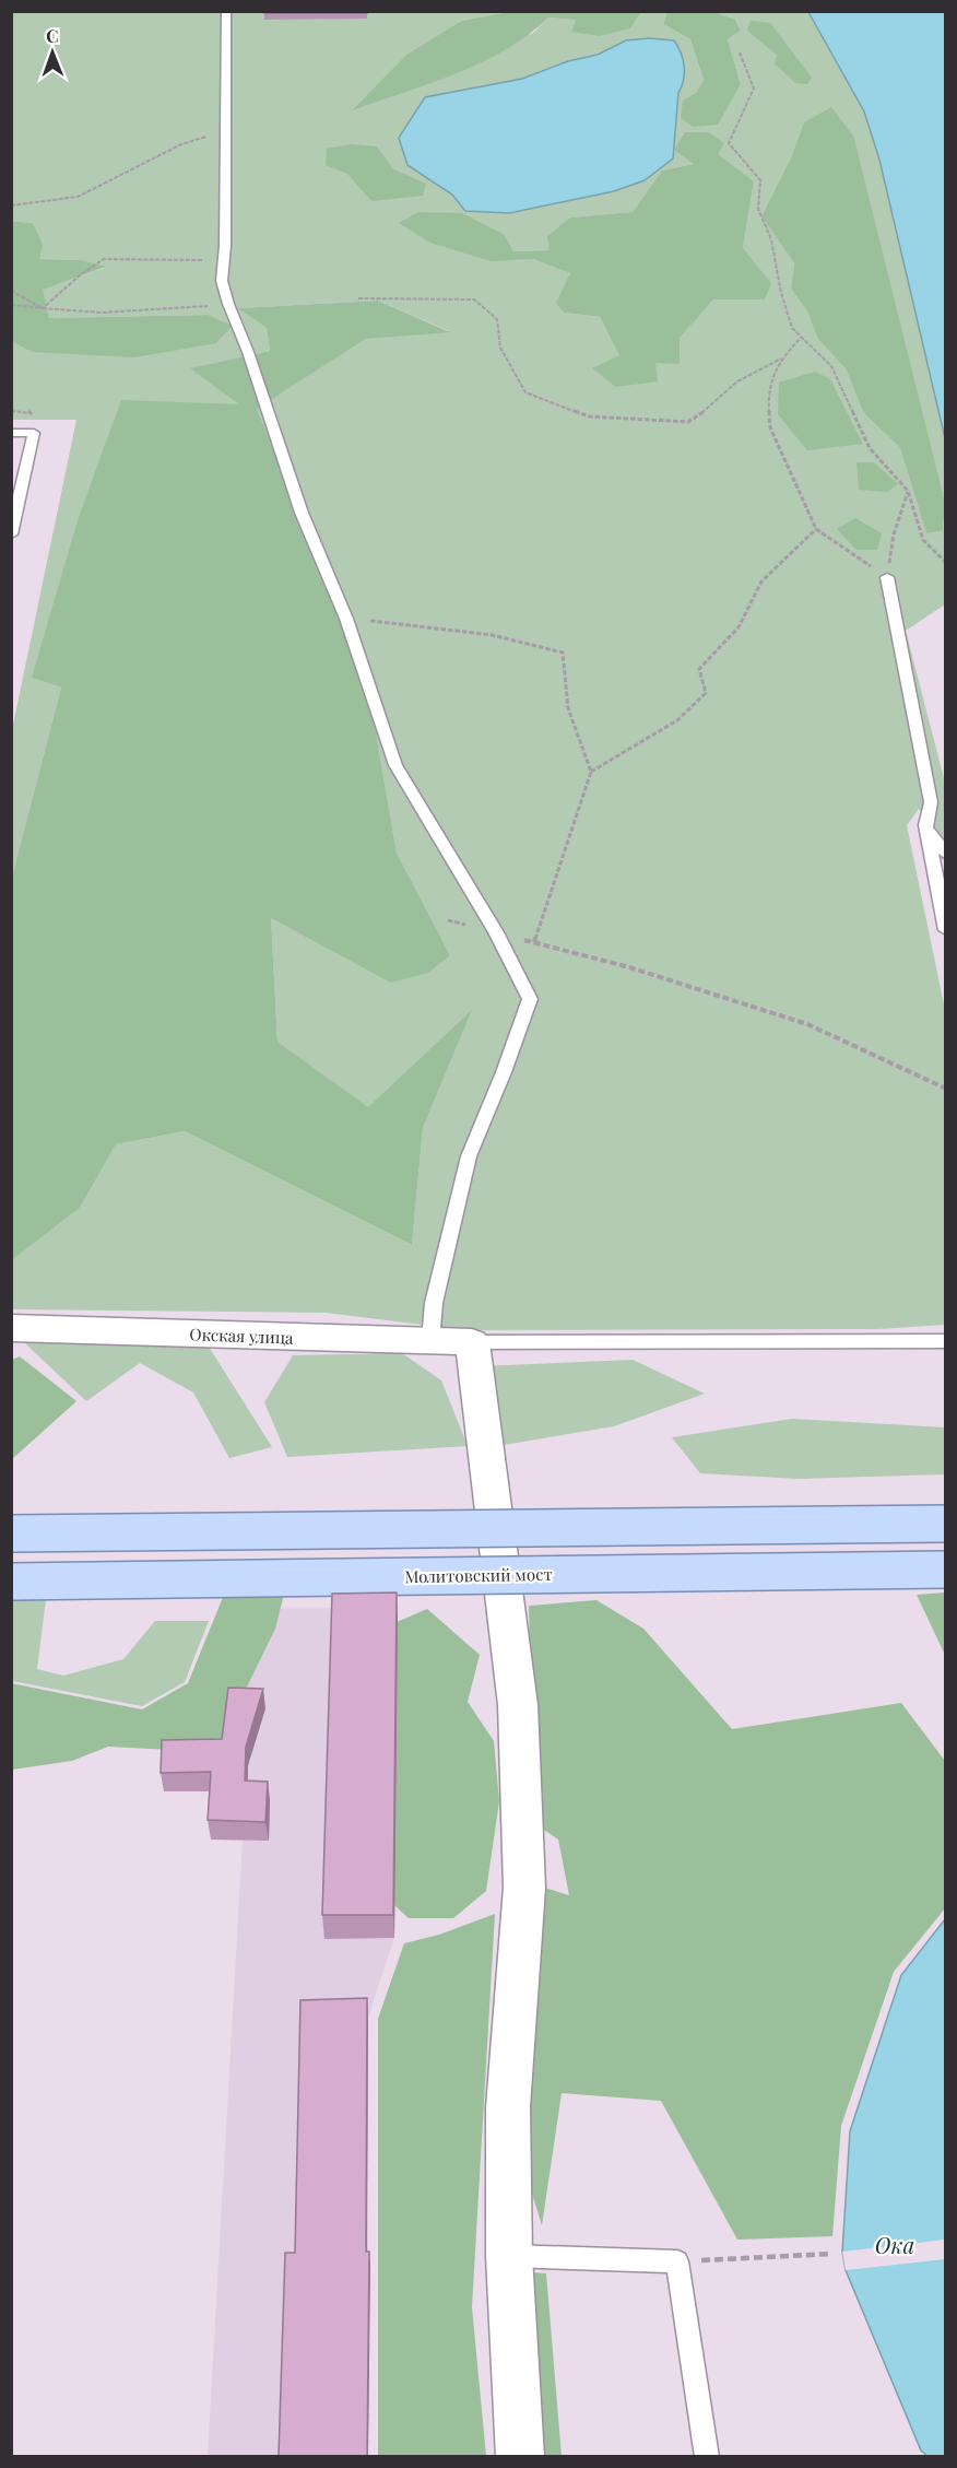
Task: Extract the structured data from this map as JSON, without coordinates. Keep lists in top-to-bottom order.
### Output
{
  "streets": {
    "main road": ["Молитовский мост"],
    "street": ["Окская улица"]
  },
  "water": ["Ока"],
  "north": "top"
}
